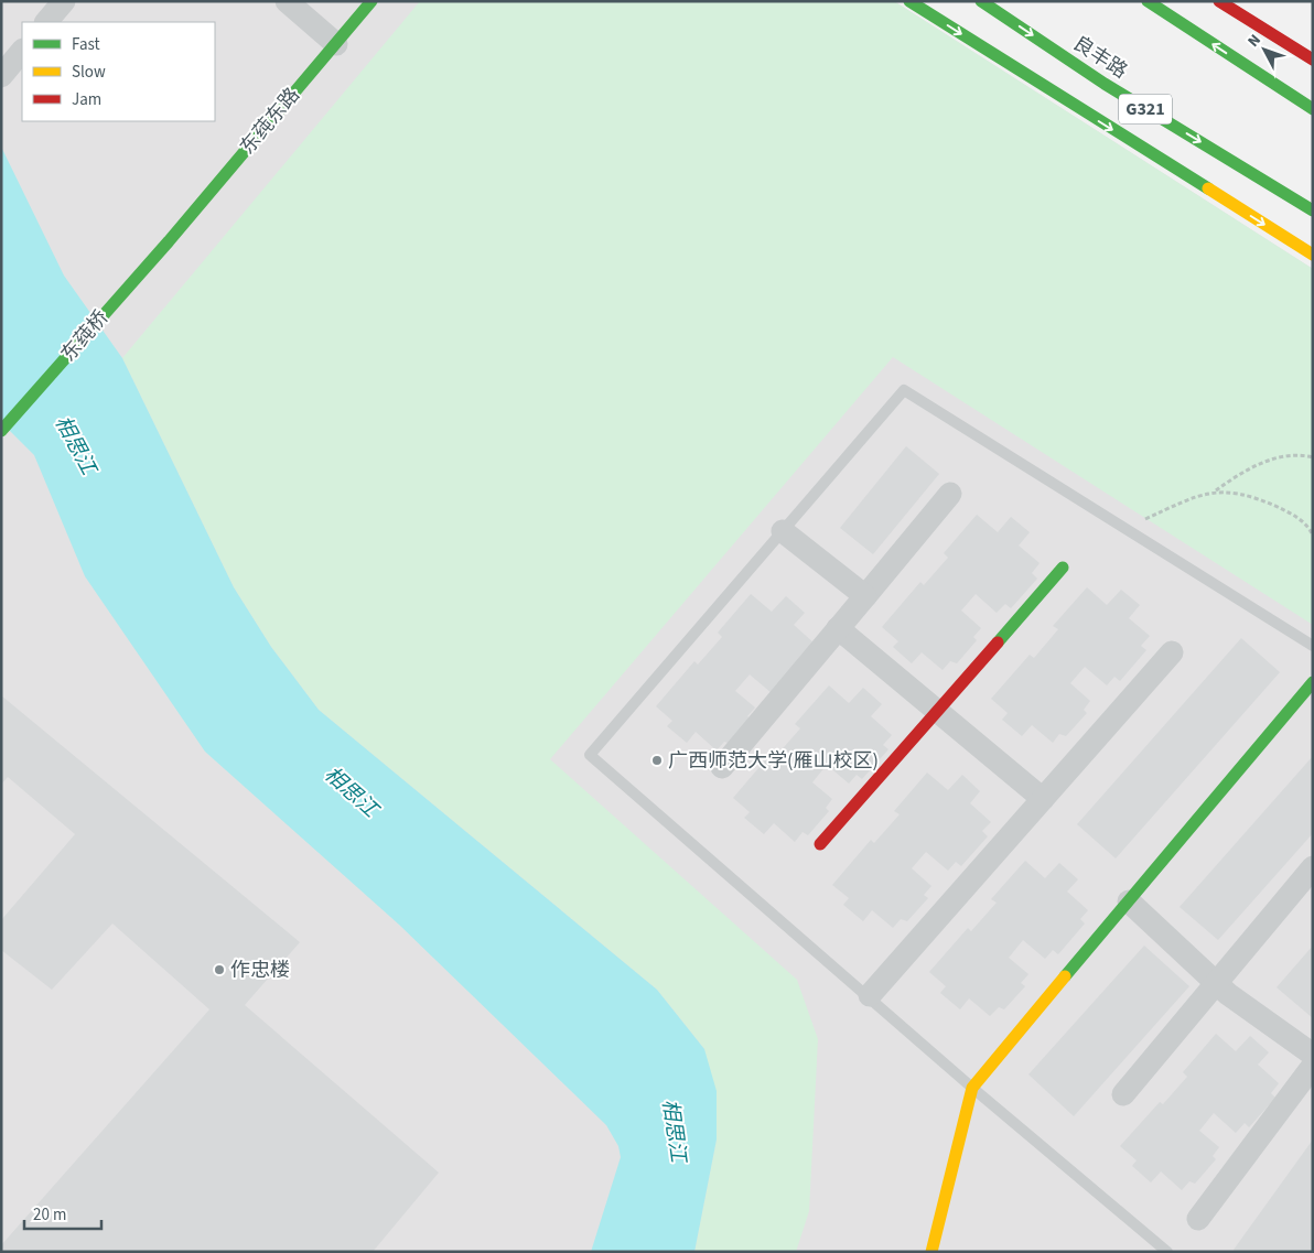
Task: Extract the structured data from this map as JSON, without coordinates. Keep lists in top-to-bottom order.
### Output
{
  "streets": {
    "main road": [
      "良丰路",
      "G321",
      "东莼东路",
      "东莼桥"
    ]
  },
  "crossings": [
    ["东莼东路", "东莼桥"]
  ],
  "water": ["相思江"],
  "places": ["广西师范大学(雁山校区)", "作忠楼"],
  "legend": ["Fast", "Slow", "Jam"],
  "scale_bar": "20 m",
  "north": "top left"
}
